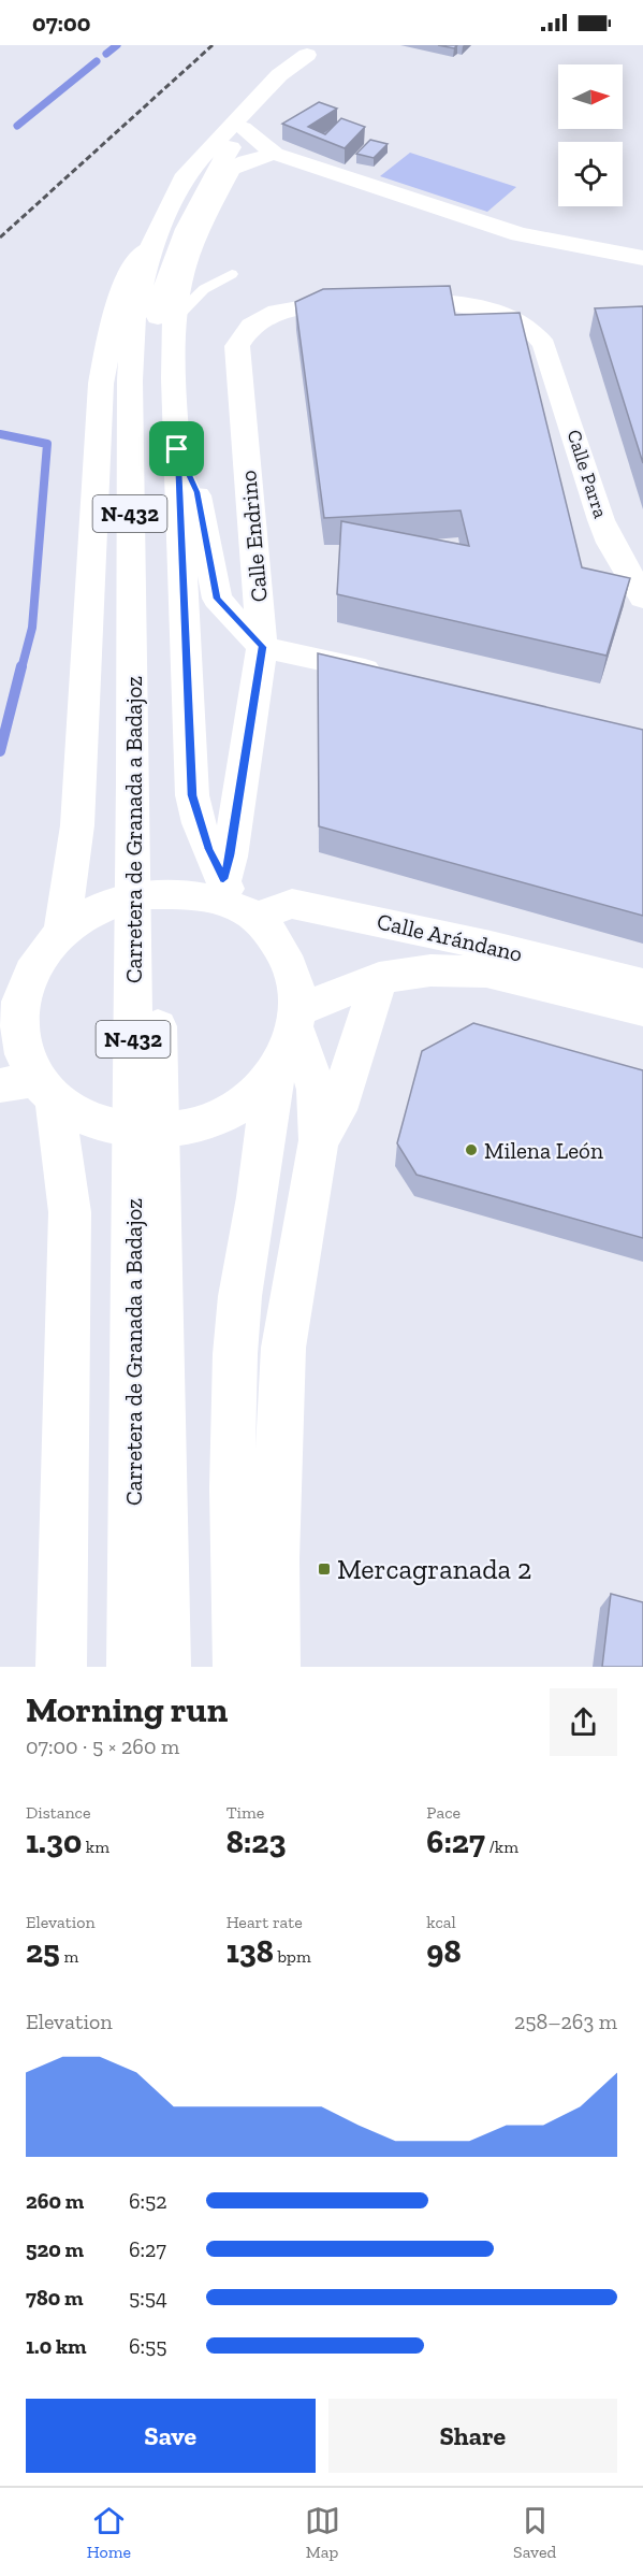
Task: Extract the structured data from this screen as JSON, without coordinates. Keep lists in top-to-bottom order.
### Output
{
  "streets": {
    "main road": [
      "Calle Parra",
      "N-432",
      "Calle Endrino",
      "Carretera de Granada a Badajoz",
      "Calle Arándano"
    ]
  },
  "crossings": [
    ["Calle Parra", "Calle Endrino"],
    ["Calle Endrino", "Calle Arándano"]
  ],
  "places": {
    "other": ["Milena León"],
    "transit": ["Mercagranada 2"]
  },
  "north": "right",
  "page": {
    "status": "07:00",
    "heading": ["Morning run", "07:00 · 5 × 260 m"],
    "stats": [
      ["Distance", "1.30 km"],
      ["Time", "8:23"],
      ["Pace", "6:27 /km"],
      ["Elevation", "25 m"],
      ["Heart rate", "138 bpm"],
      ["kcal", "98"]
    ],
    "chart": ["Elevation", "258–263 m"],
    "list": [
      {
        "name": "260 m",
        "note": "6:52"
      },
      {
        "name": "520 m",
        "note": "6:27"
      },
      {
        "name": "780 m",
        "note": "5:54"
      },
      {
        "name": "1.0 km",
        "note": "6:55"
      }
    ],
    "buttons": ["Save", "Share"],
    "tabs": ["Home", "Map", "Saved"]
  }
}
